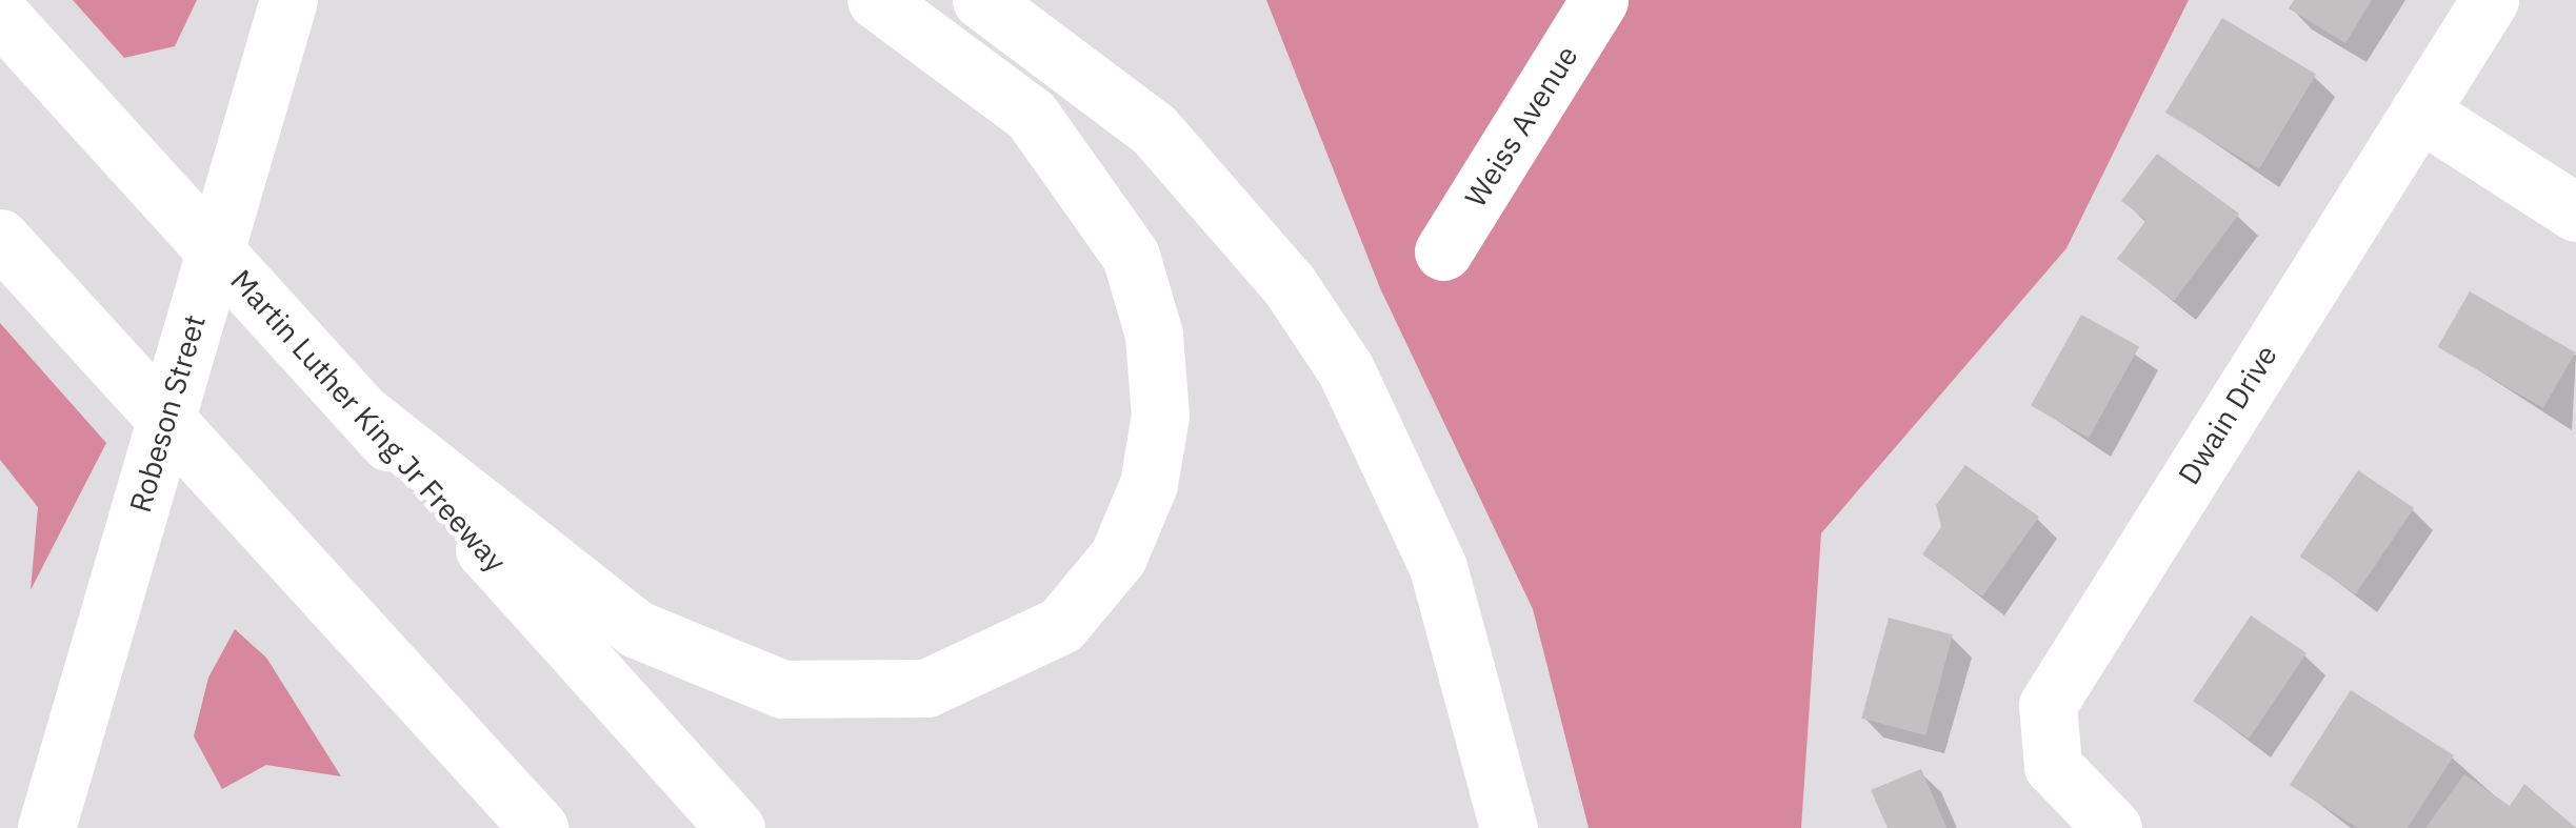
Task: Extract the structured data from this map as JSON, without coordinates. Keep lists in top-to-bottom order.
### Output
{
  "streets": {
    "main road": [
      "Weiss Avenue",
      "Robeson Street",
      "Dwain Drive",
      "Martin Luther King Jr Freeway"
    ]
  }
}
